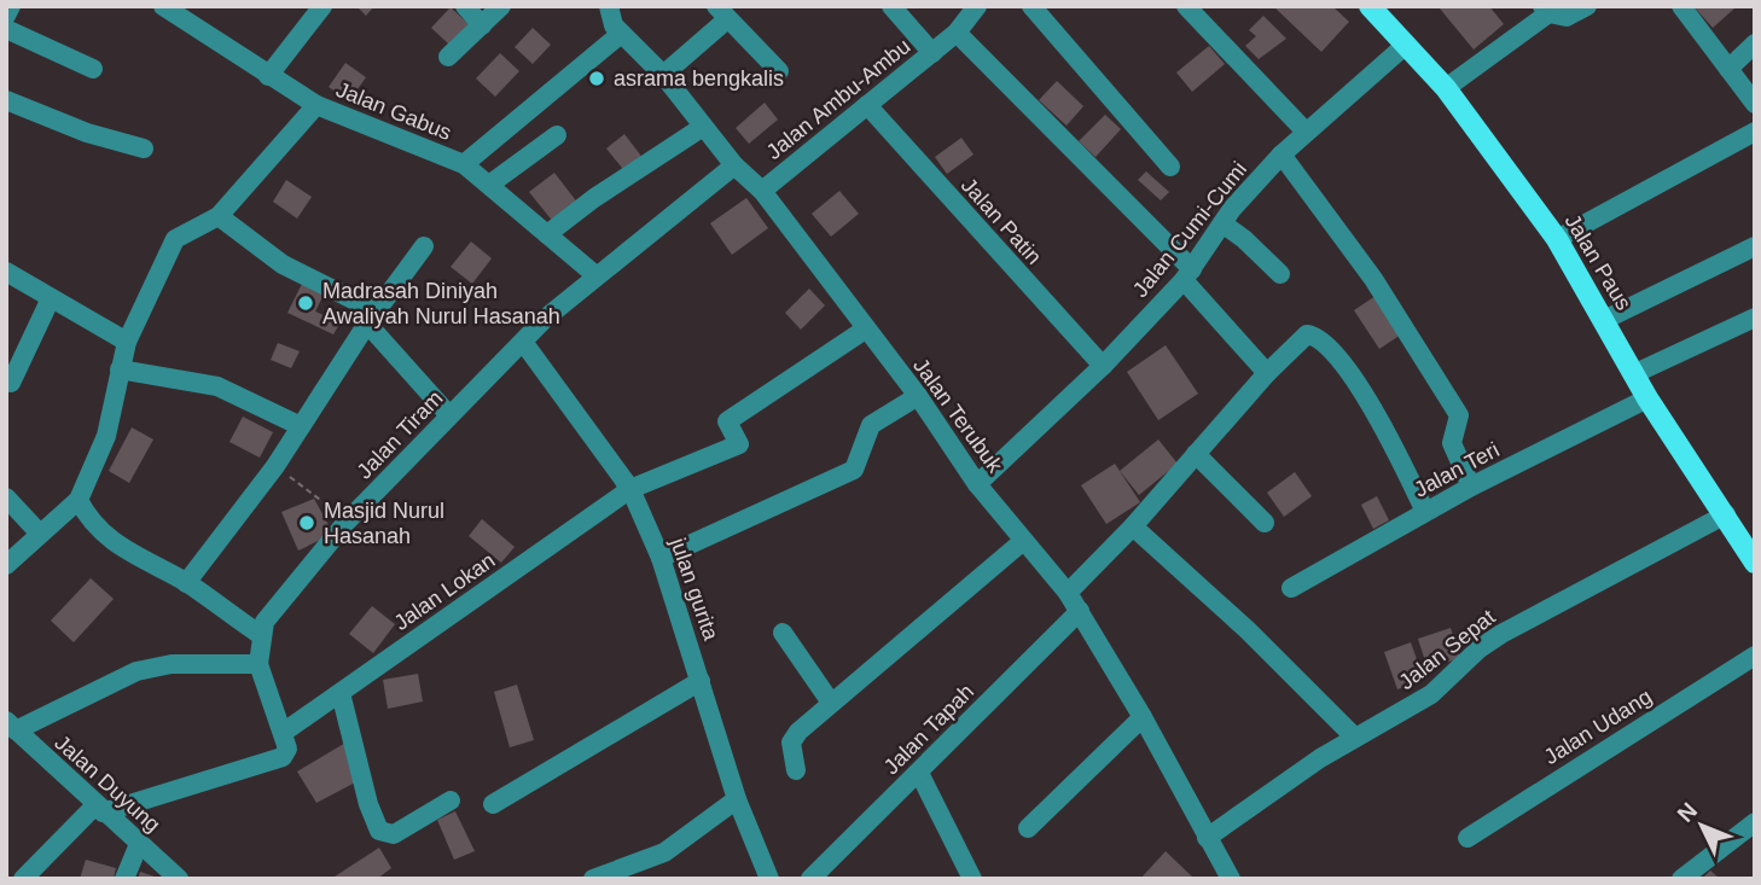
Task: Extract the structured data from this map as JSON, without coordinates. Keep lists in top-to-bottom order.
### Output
{
  "streets": {
    "main road": ["Jalan Paus"],
    "street": [
      "Jalan Ambu-Ambu",
      "Jalan Gabus",
      "Jalan Patin",
      "Jalan Cumi-Cumi",
      "Jalan Terubuk",
      "Jalan Tiram",
      "Jalan Teri",
      "julan gurita",
      "Jalan Lokan",
      "Jalan Sepat",
      "Jalan Udang",
      "Jalan Tapah",
      "Jalan Duyung"
    ]
  },
  "crossings": [
    ["Jalan Ambu-Ambu", "Jalan Patin"],
    ["Jalan Ambu-Ambu", "Jalan Terubuk"],
    ["Jalan Gabus", "Jalan Tiram"],
    ["Jalan Patin", "Jalan Cumi-Cumi"],
    ["Jalan Cumi-Cumi", "Jalan Paus"],
    ["Jalan Cumi-Cumi", "Jalan Terubuk"],
    ["Jalan Paus", "Jalan Teri"],
    ["Jalan Paus", "Jalan Sepat"],
    ["Jalan Terubuk", "Jalan Tiram"],
    ["Jalan Terubuk", "Jalan Lokan"],
    ["Jalan Terubuk", "Jalan Sepat"],
    ["Jalan Terubuk", "Jalan Tapah"],
    ["Jalan Tiram", "julan gurita"],
    ["julan gurita", "Jalan Lokan"]
  ],
  "places": ["asrama bengkalis", "Madrasah Diniyah Awaliyah Nurul Hasanah", "Masjid Nurul Hasanah"],
  "north": "top left"
}
